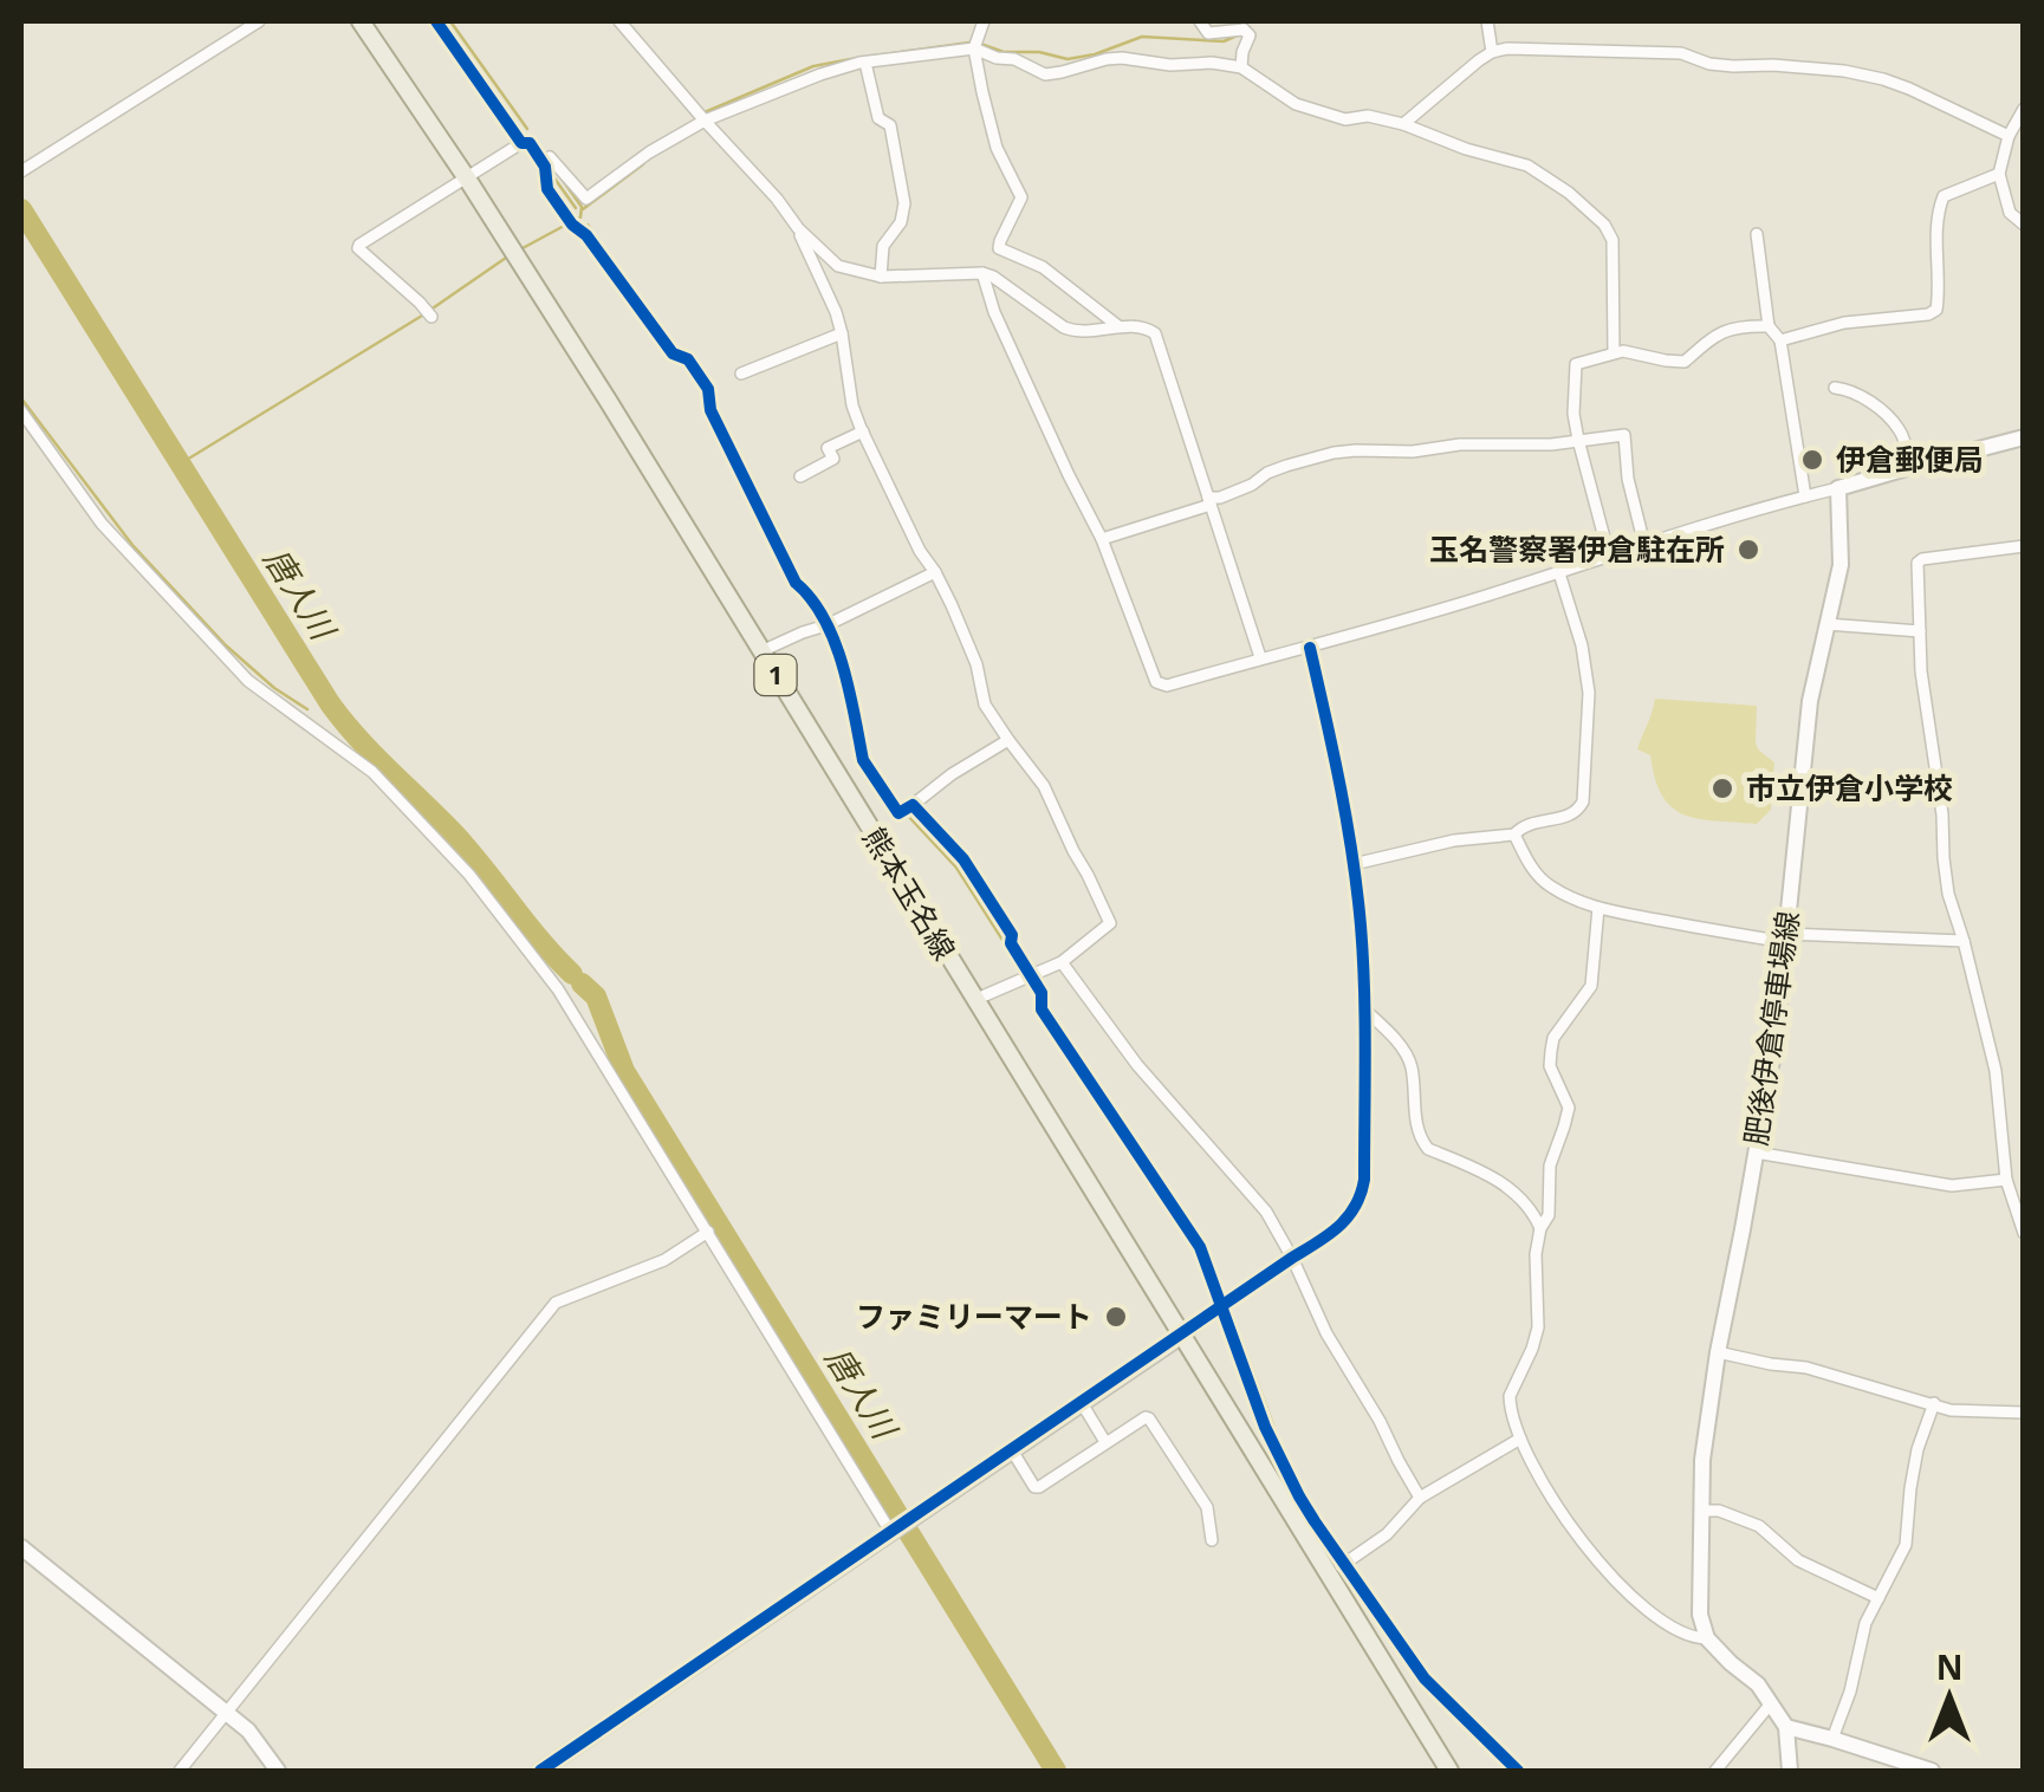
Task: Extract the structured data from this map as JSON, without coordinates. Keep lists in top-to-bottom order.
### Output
{
  "streets": {
    "main road": ["1", "熊本玉名線", "肥後伊倉停車場線"]
  },
  "water": ["唐人川"],
  "places": [
    "伊倉郵便局",
    "玉名警察署伊倉駐在所",
    "市立伊倉小学校",
    "ファミリーマート"
  ],
  "north": "top"
}
